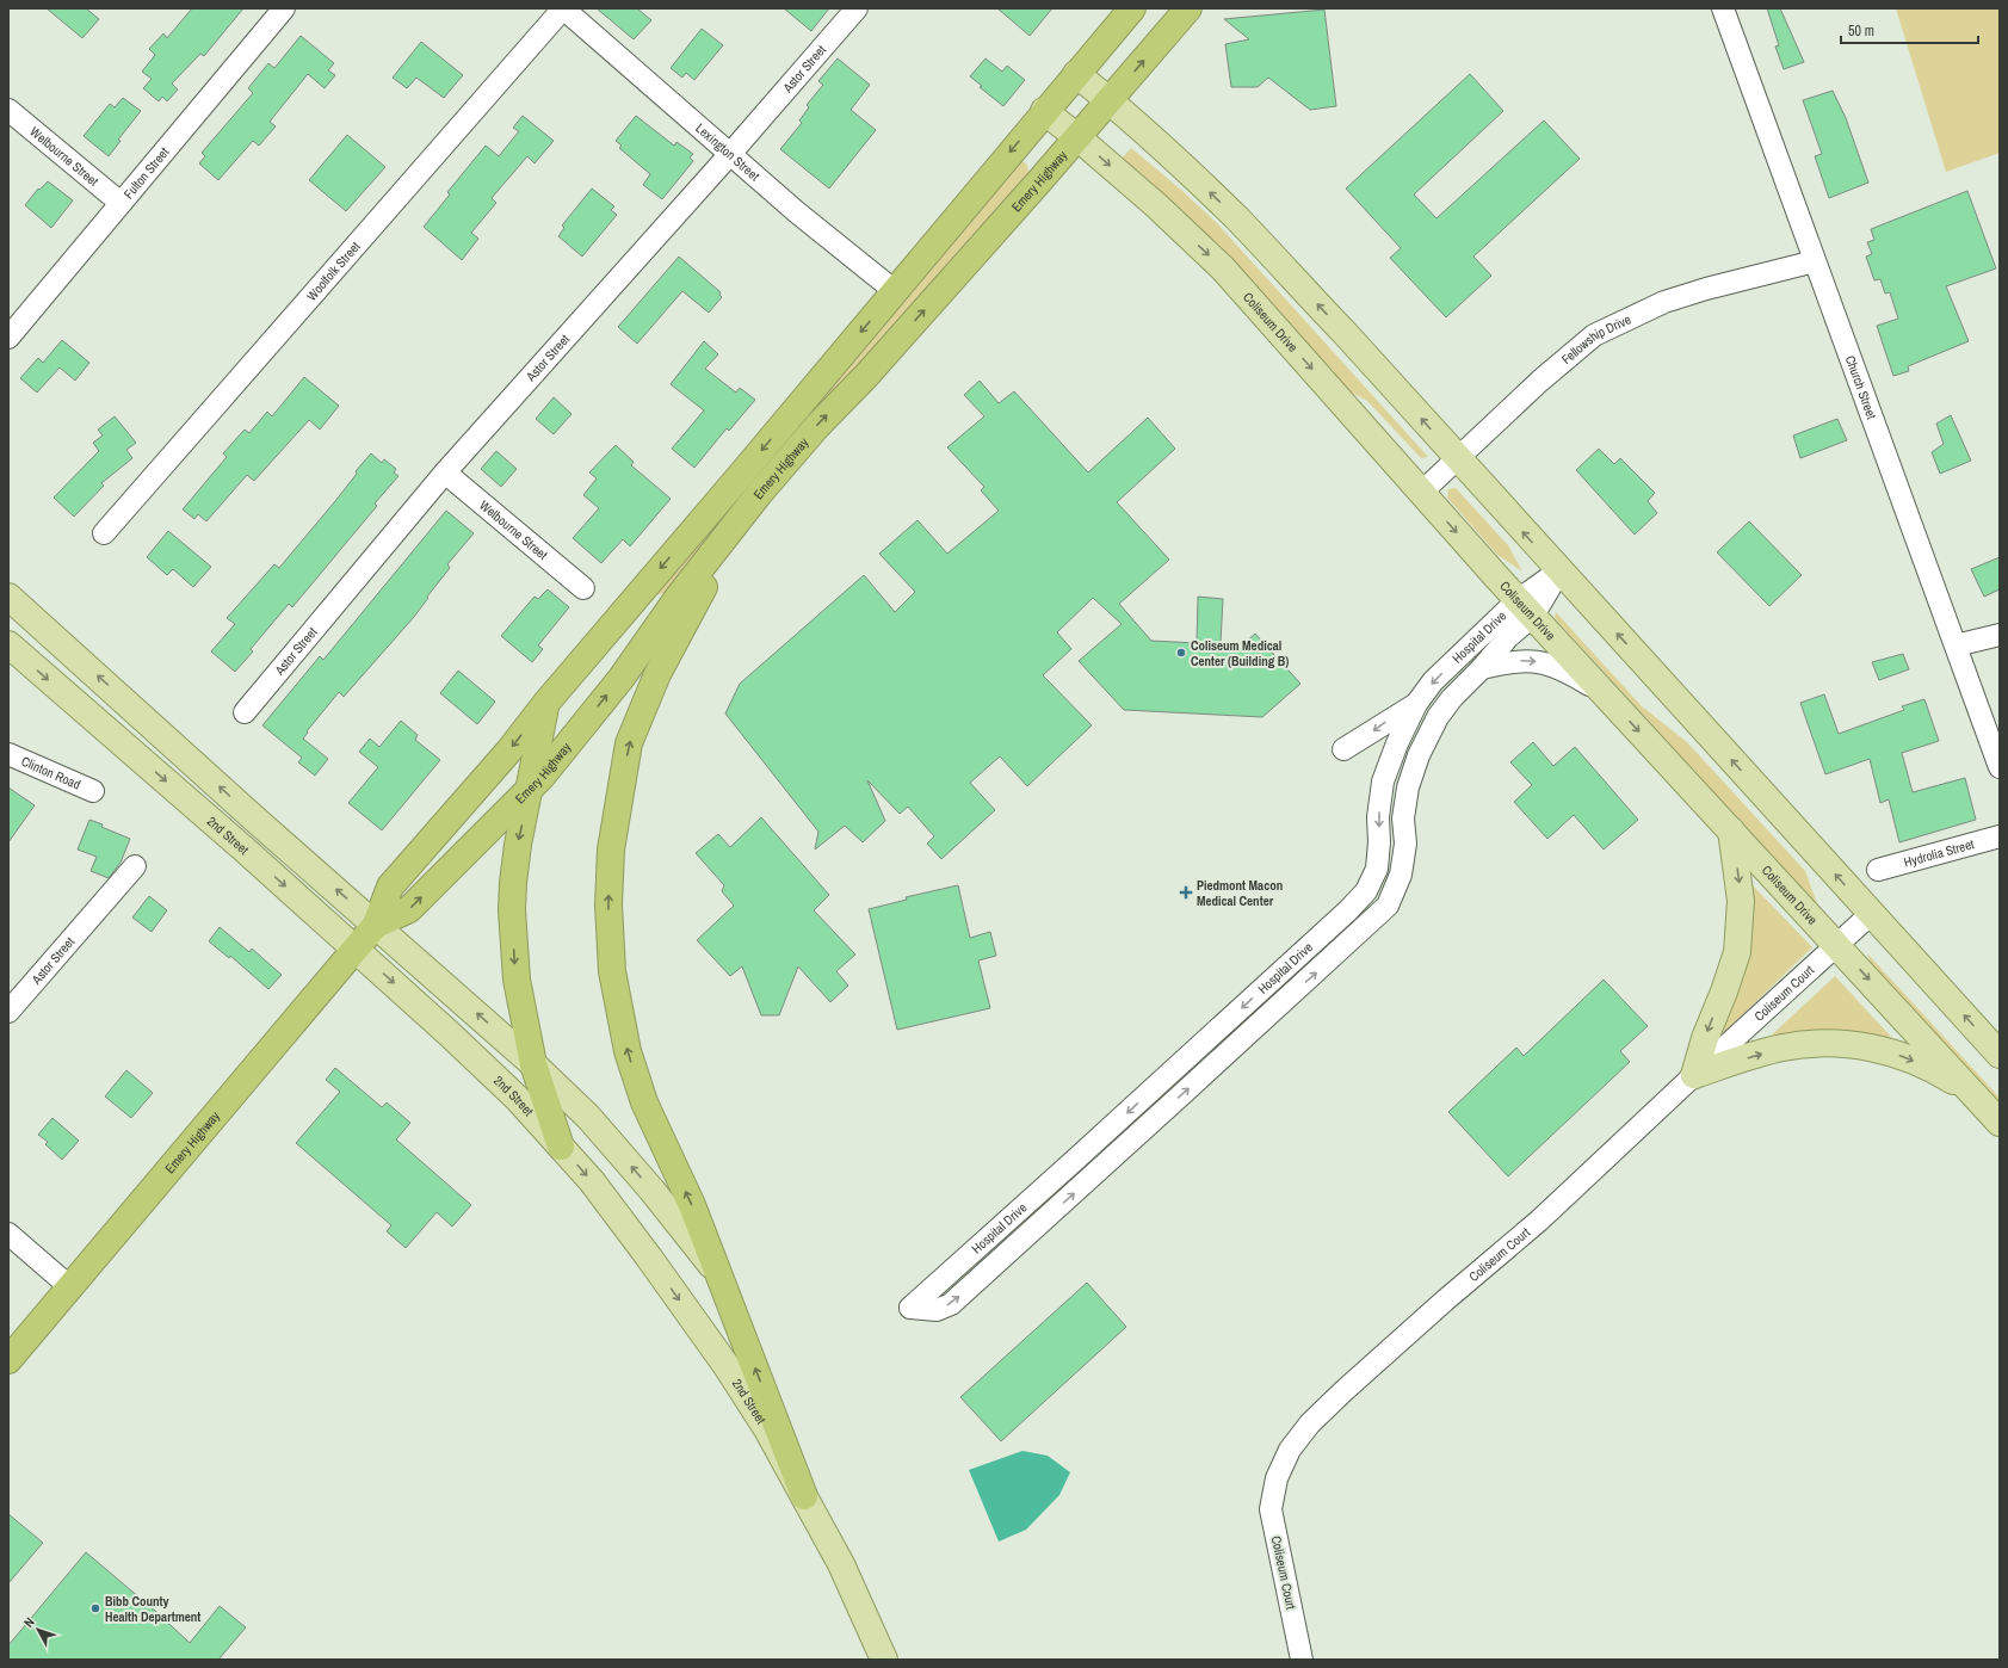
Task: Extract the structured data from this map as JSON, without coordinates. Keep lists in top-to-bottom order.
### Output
{
  "streets": {
    "highway": ["Emery Highway"],
    "main road": ["Coliseum Drive", "2nd Street"],
    "street": [
      "Astor Street",
      "Lexington Street",
      "Welbourne Street",
      "Fulton Street",
      "Woolfolk Street",
      "Fellowship Drive",
      "Church Street",
      "Hospital Drive",
      "Clinton Road",
      "Hydrolia Street",
      "Coliseum Court"
    ]
  },
  "crossings": [
    ["Astor Street", "Lexington Street"],
    ["Astor Street", "Welbourne Street"],
    ["Lexington Street", "Emery Highway"],
    ["Lexington Street", "Woolfolk Street"],
    ["Welbourne Street", "Fulton Street"],
    ["Emery Highway", "Coliseum Drive"],
    ["Emery Highway", "2nd Street"],
    ["Coliseum Drive", "Fellowship Drive"],
    ["Coliseum Drive", "Hospital Drive"],
    ["Coliseum Drive", "Coliseum Court"],
    ["Fellowship Drive", "Church Street"]
  ],
  "places": {
    "other": ["Coliseum Medical Center (Building B)", "Bibb County Health Department"],
    "health": ["Piedmont Macon Medical Center"]
  },
  "scale_bar": "50 m",
  "north": "top left"
}
